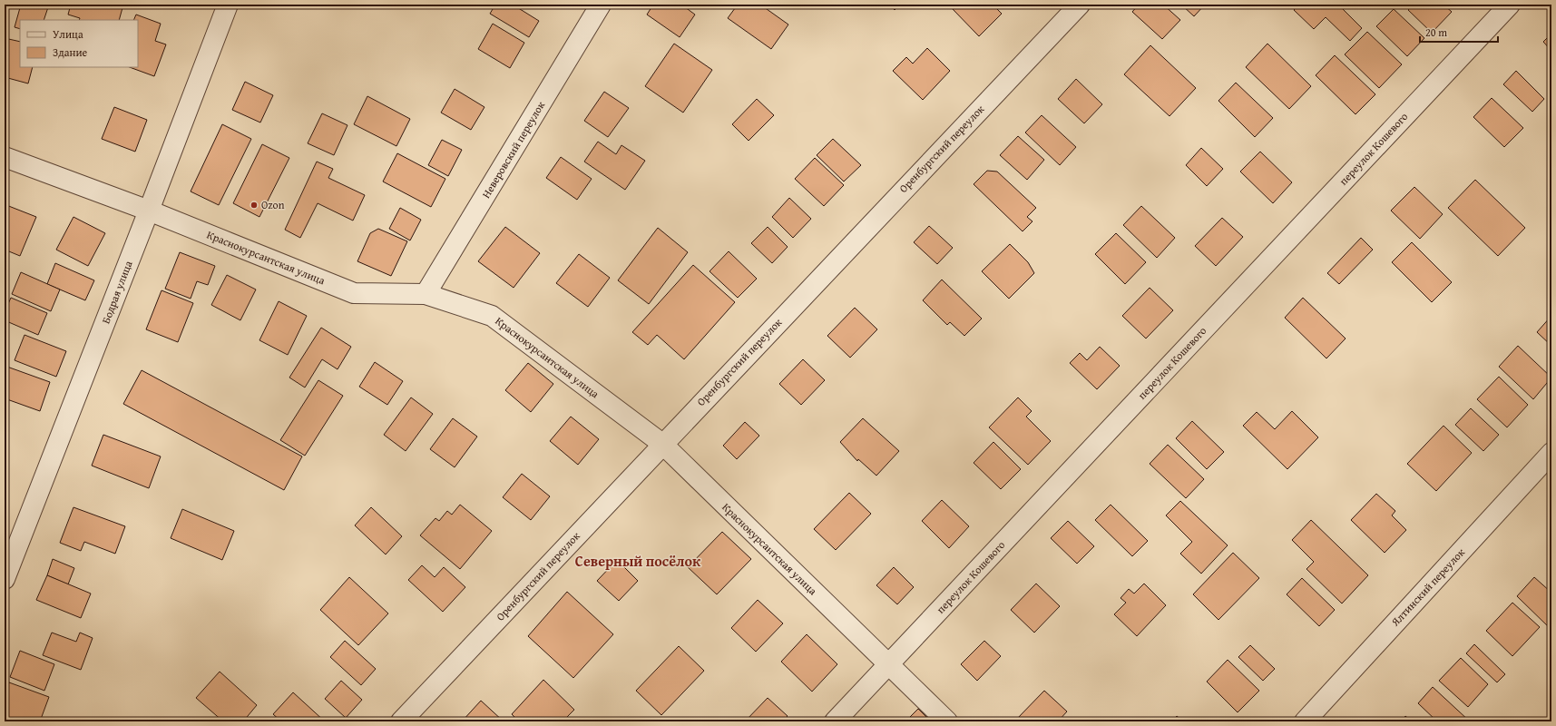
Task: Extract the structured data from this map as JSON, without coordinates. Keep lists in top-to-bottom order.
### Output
{
  "streets": {
    "street": [
      "Оренбургский переулок",
      "переулок Кошевого",
      "Неверовский переулок",
      "Краснокурсантская улица",
      "Бодрая улица",
      "Ялтинский переулок"
    ]
  },
  "crossings": [
    ["Оренбургский переулок", "Краснокурсантская улица"],
    ["переулок Кошевого", "Краснокурсантская улица"],
    ["Неверовский переулок", "Краснокурсантская улица"],
    ["Краснокурсантская улица", "Бодрая улица"]
  ],
  "districts": ["Северный посёлок"],
  "places": ["Ozon"],
  "legend": ["Улица", "Здание"],
  "scale_bar": "20 m"
}
